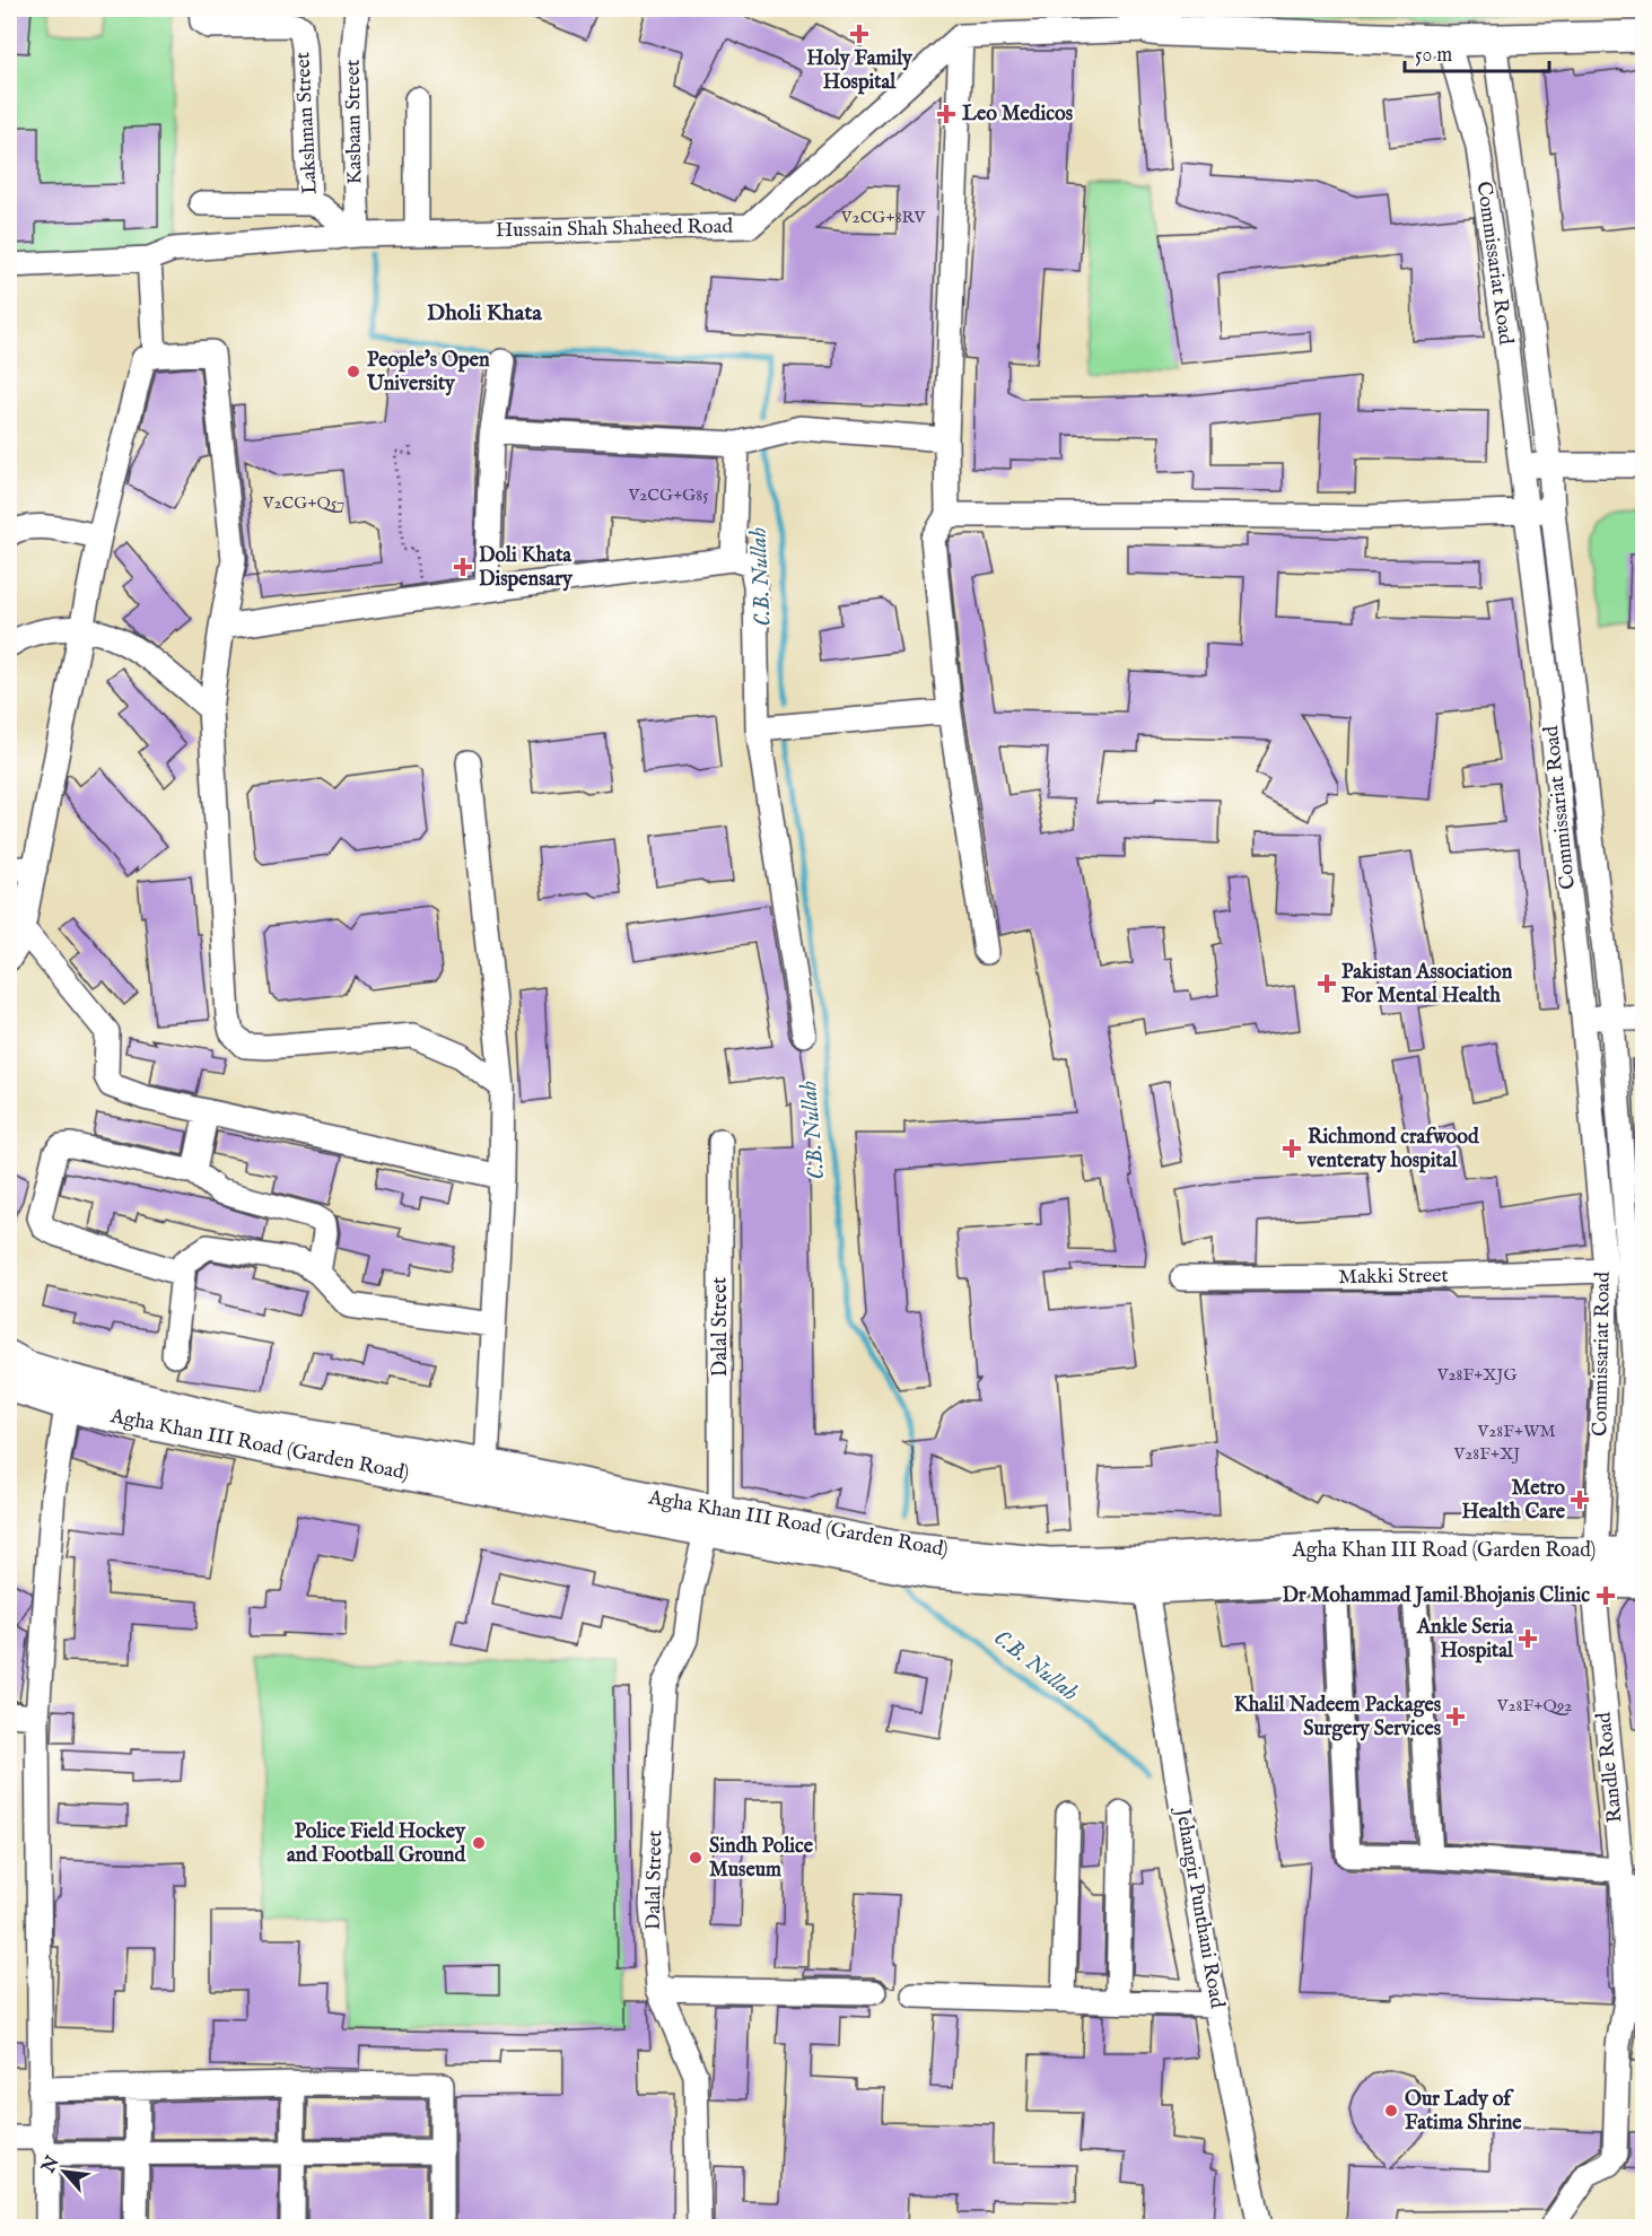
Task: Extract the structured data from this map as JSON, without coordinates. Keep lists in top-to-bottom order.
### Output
{
  "streets": {
    "main road": ["Agha Khan III Road (Garden Road)"],
    "street": [
      "Kasbaan Street",
      "Lakshman Street",
      "Hussain Shah Shaheed Road",
      "Commissariat Road",
      "Makki Street",
      "Dalal Street",
      "Randle Road",
      "Jehangir Punthani Road"
    ]
  },
  "crossings": [
    ["Kasbaan Street", "Lakshman Street"],
    ["Kasbaan Street", "Hussain Shah Shaheed Road"],
    ["Lakshman Street", "Hussain Shah Shaheed Road"],
    ["Commissariat Road", "Makki Street"],
    ["Commissariat Road", "Agha Khan III Road (Garden Road)"],
    ["Dalal Street", "Agha Khan III Road (Garden Road)"],
    ["Agha Khan III Road (Garden Road)", "Randle Road"],
    ["Agha Khan III Road (Garden Road)", "Jehangir Punthani Road"]
  ],
  "districts": ["Dholi Khata"],
  "water": ["C.B. Nullah"],
  "places": {
    "health": [
      "Holy Family Hospital",
      "Leo Medicos",
      "Doli Khata Dispensary",
      "Pakistan Association For Mental Health",
      "Richmond crafwood venteraty hospital",
      "Metro Health Care",
      "Dr Mohammad Jamil Bhojanis Clinic",
      "Ankle Seria Hospital",
      "Khalil Nadeem Packages Surgery Services"
    ],
    "other": [
      "People's Open University",
      "Police Field Hockey and Football Ground",
      "Sindh Police Museum",
      "Our Lady of Fatima Shrine"
    ]
  },
  "house_numbers": [
    "V2CG+8RV",
    "V2CG+G85",
    "V2CG+Q57",
    "V28F+XJG",
    "V28F+WM",
    "V28F+XJ",
    "V28F+Q92"
  ],
  "scale_bar": "50 m",
  "north": "top left"
}
